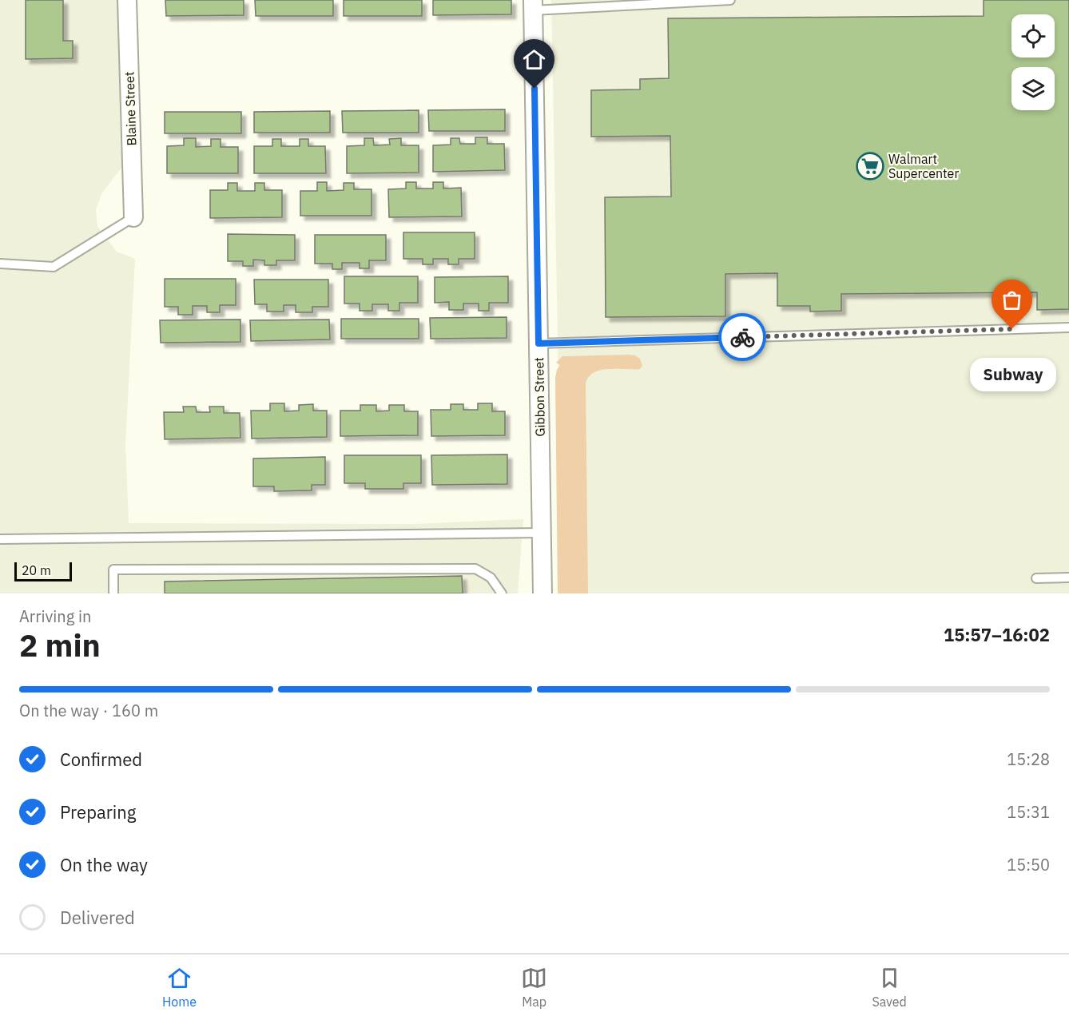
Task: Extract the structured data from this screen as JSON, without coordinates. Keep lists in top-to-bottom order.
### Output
{
  "streets": {
    "street": ["Blaine Street", "Gibbon Street"]
  },
  "places": {
    "supermarket": ["Walmart Supercenter"],
    "other": ["Subway"]
  },
  "scale_bar": "20 m",
  "page": {
    "bubble": "Subway",
    "scale": "20 m",
    "heading": ["2 min", "Arriving in", "15:57–16:02"],
    "bar": "On the way · 160 m",
    "list": [
      ["Confirmed", "15:28"],
      ["Preparing", "15:31"],
      ["On the way", "15:50"],
      "Delivered"
    ],
    "tabs": ["Home", "Map", "Saved"]
  }
}
